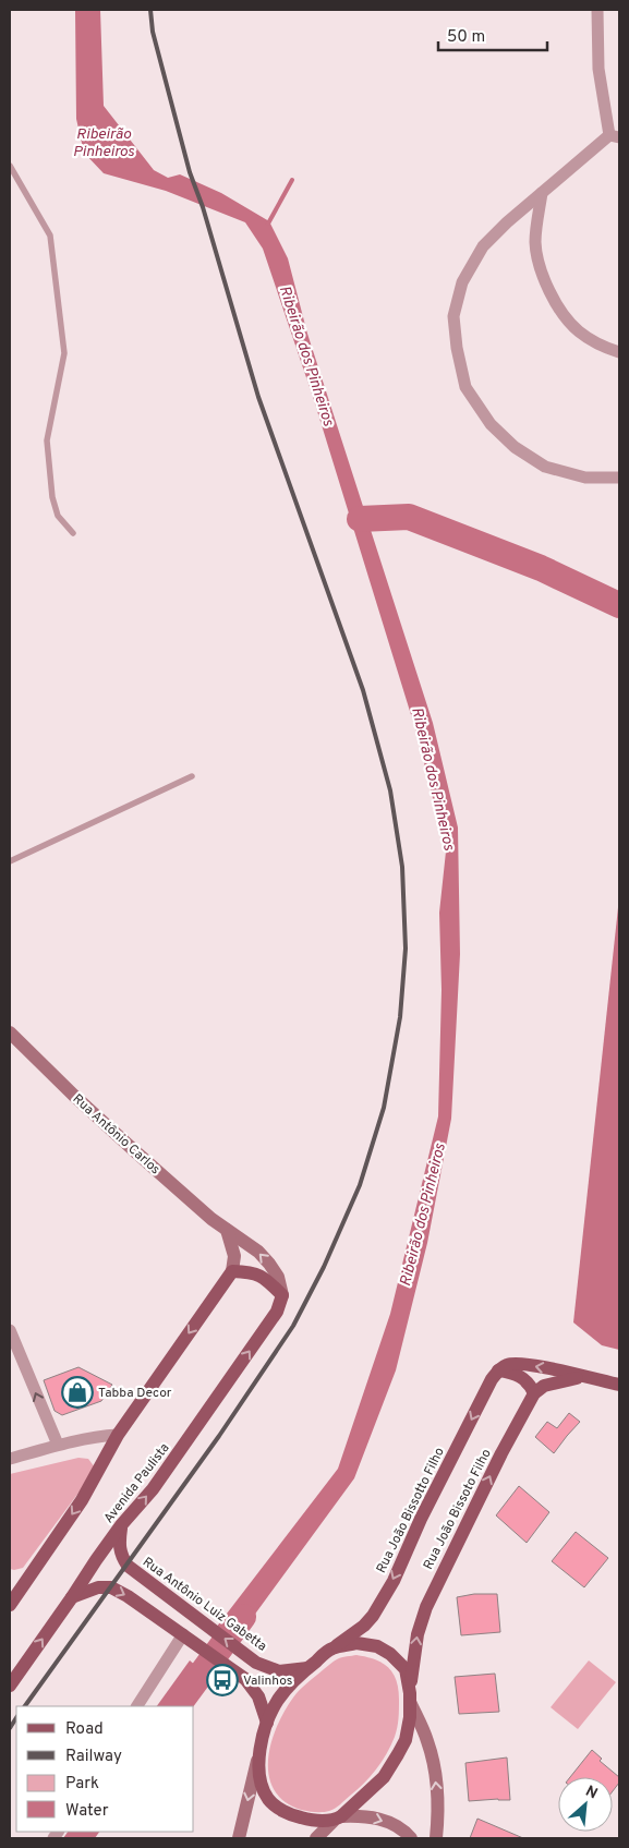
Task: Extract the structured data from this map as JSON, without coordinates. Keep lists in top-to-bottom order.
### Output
{
  "streets": {
    "main road": [
      "Rua Antônio Carlos",
      "Avenida Paulista",
      "Rua João Bissoto Filho",
      "Rua João Bissotto Filho",
      "Rua Antônio Luiz Gabetta"
    ]
  },
  "crossings": [
    ["Rua Antônio Carlos", "Avenida Paulista"],
    ["Avenida Paulista", "Rua Antônio Luiz Gabetta"],
    ["Rua João Bissoto Filho", "Rua João Bissotto Filho"],
    ["Rua João Bissoto Filho", "Rua Antônio Luiz Gabetta"],
    ["Rua João Bissotto Filho", "Rua Antônio Luiz Gabetta"]
  ],
  "one_way": ["Rua João Bissotto Filho"],
  "water": ["Ribeirão Pinheiros", "Ribeirão dos Pinheiros"],
  "places": {
    "shop": ["Tabba Decor"],
    "bus stop": ["Valinhos"]
  },
  "legend": [
    "Road",
    "Railway",
    "Park",
    "Water"
  ],
  "scale_bar": "50 m",
  "north": "top right"
}
